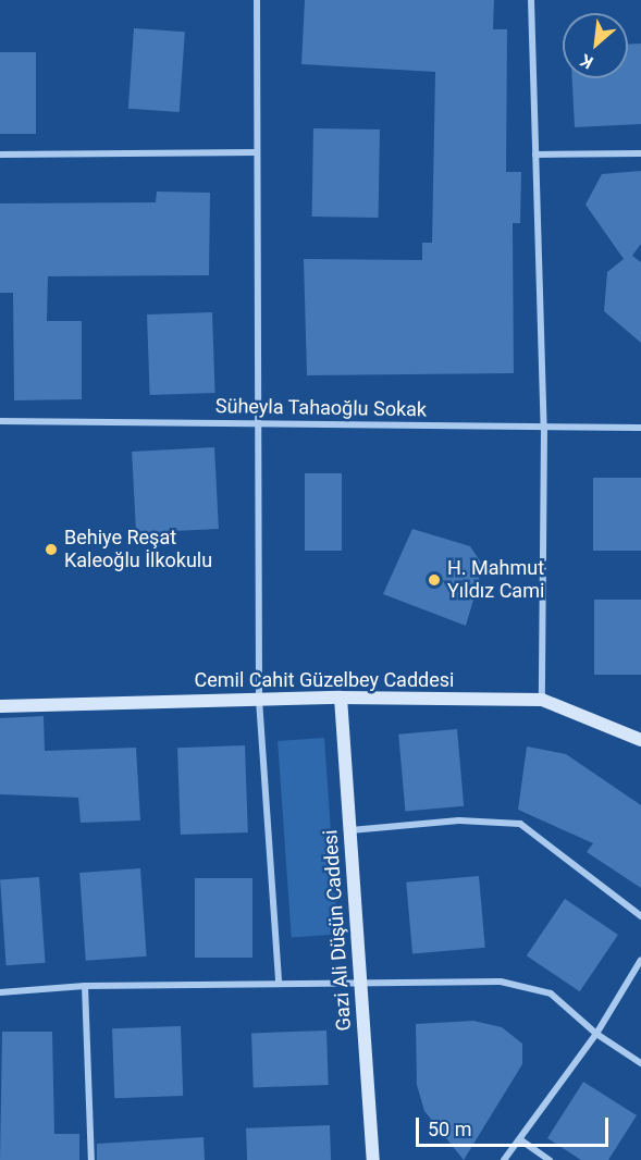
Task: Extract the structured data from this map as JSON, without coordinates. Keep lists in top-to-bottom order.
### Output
{
  "streets": {
    "street": ["Süheyla Tahaoğlu Sokak", "Cemil Cahit Güzelbey Caddesi", "Gazi Ali Düşün Caddesi"]
  },
  "crossings": [
    ["Cemil Cahit Güzelbey Caddesi", "Gazi Ali Düşün Caddesi"]
  ],
  "places": ["Behiye Reşat Kaleoğlu İlkokulu", "H. Mahmut Yıldız Cami"],
  "scale_bar": "50 m",
  "north": "bottom left"
}
